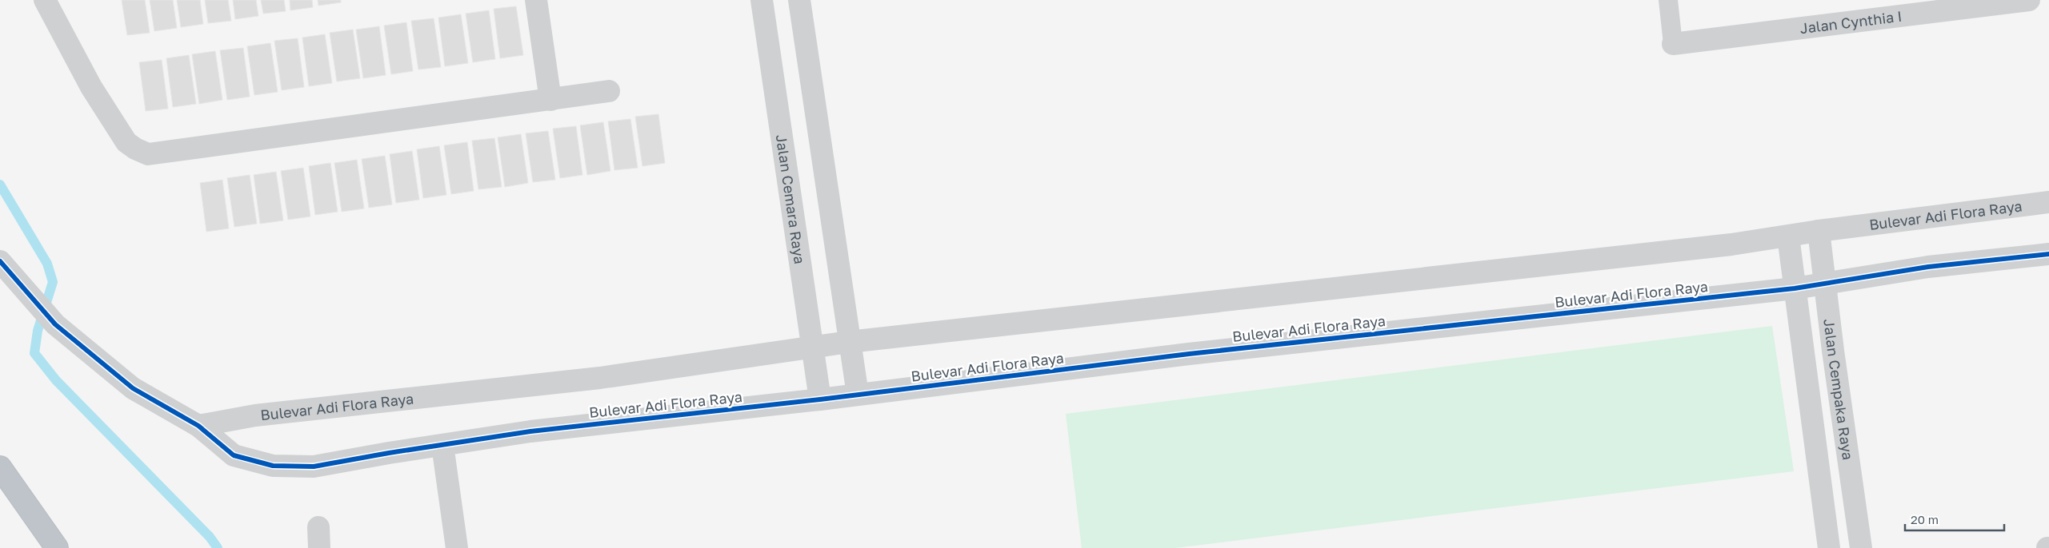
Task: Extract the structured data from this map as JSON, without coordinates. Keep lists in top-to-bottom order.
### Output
{
  "streets": {
    "street": [
      "Jalan Cynthia I",
      "Jalan Cemara Raya",
      "Bulevar Adi Flora Raya",
      "Jalan Cempaka Raya"
    ]
  },
  "crossings": [
    ["Jalan Cemara Raya", "Bulevar Adi Flora Raya"],
    ["Bulevar Adi Flora Raya", "Jalan Cempaka Raya"]
  ],
  "scale_bar": "20 m"
}
